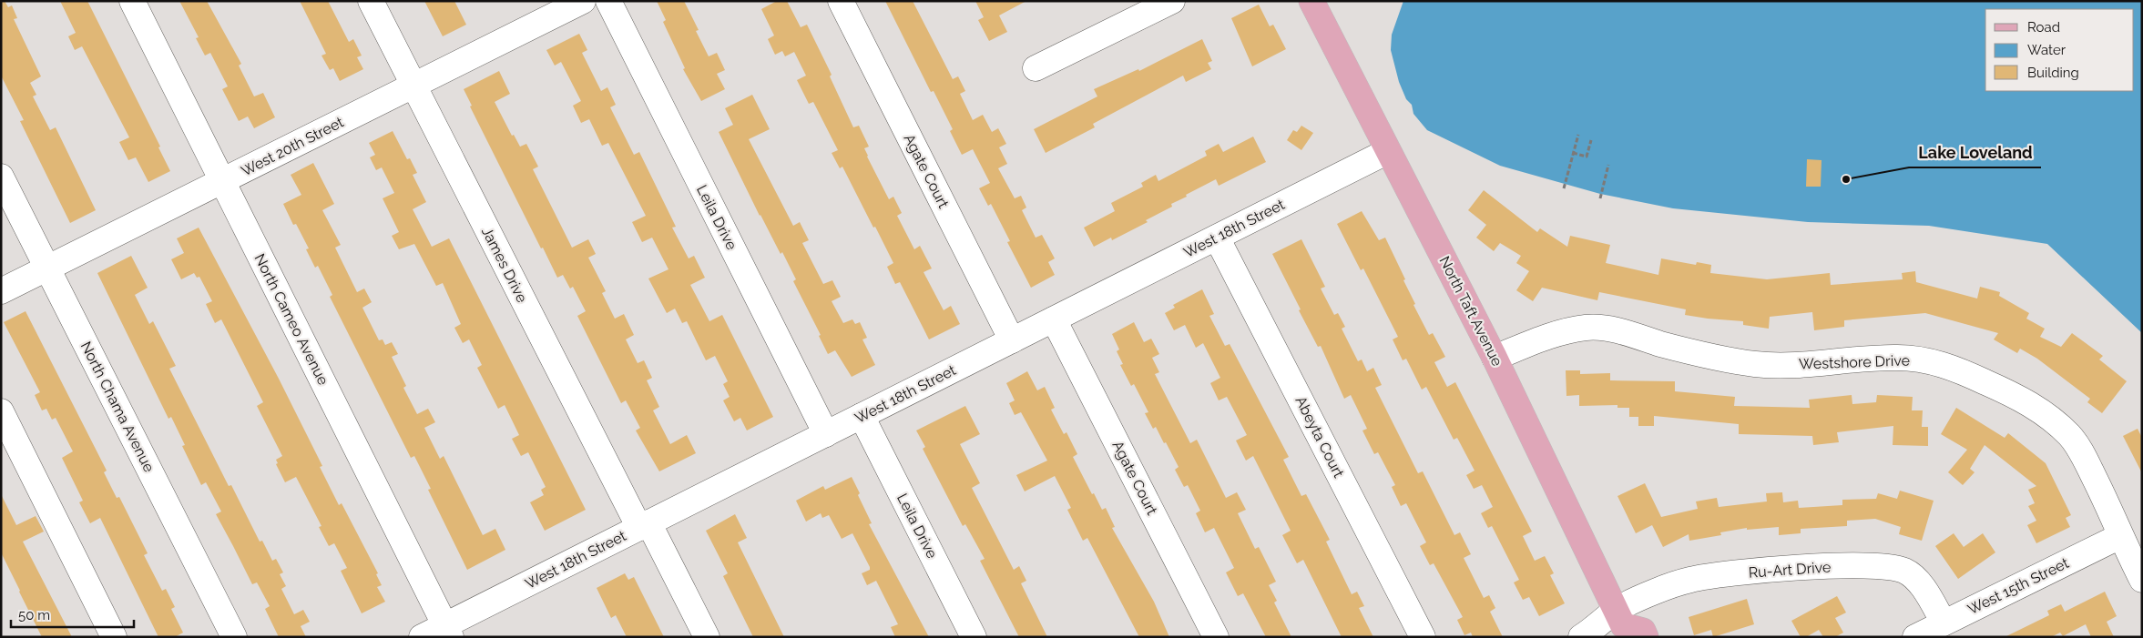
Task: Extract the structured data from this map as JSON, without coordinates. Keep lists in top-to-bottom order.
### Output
{
  "streets": {
    "main road": ["North Taft Avenue"],
    "street": [
      "West 20th Street",
      "Agate Court",
      "Leila Drive",
      "West 18th Street",
      "James Drive",
      "North Cameo Avenue",
      "Westshore Drive",
      "North Chama Avenue",
      "Abeyta Court",
      "Ru-Art Drive",
      "West 15th Street"
    ]
  },
  "crossings": [
    ["West 20th Street", "James Drive"],
    ["West 20th Street", "North Cameo Avenue"],
    ["West 20th Street", "North Chama Avenue"],
    ["Agate Court", "West 18th Street"],
    ["Leila Drive", "West 18th Street"],
    ["West 18th Street", "James Drive"],
    ["West 18th Street", "North Taft Avenue"],
    ["West 18th Street", "North Cameo Avenue"],
    ["West 18th Street", "Abeyta Court"],
    ["North Taft Avenue", "Westshore Drive"],
    ["North Taft Avenue", "Ru-Art Drive"],
    ["Westshore Drive", "West 15th Street"],
    ["Ru-Art Drive", "West 15th Street"]
  ],
  "places": ["Lake Loveland"],
  "legend": ["Road", "Water", "Building"],
  "scale_bar": "50 m"
}
